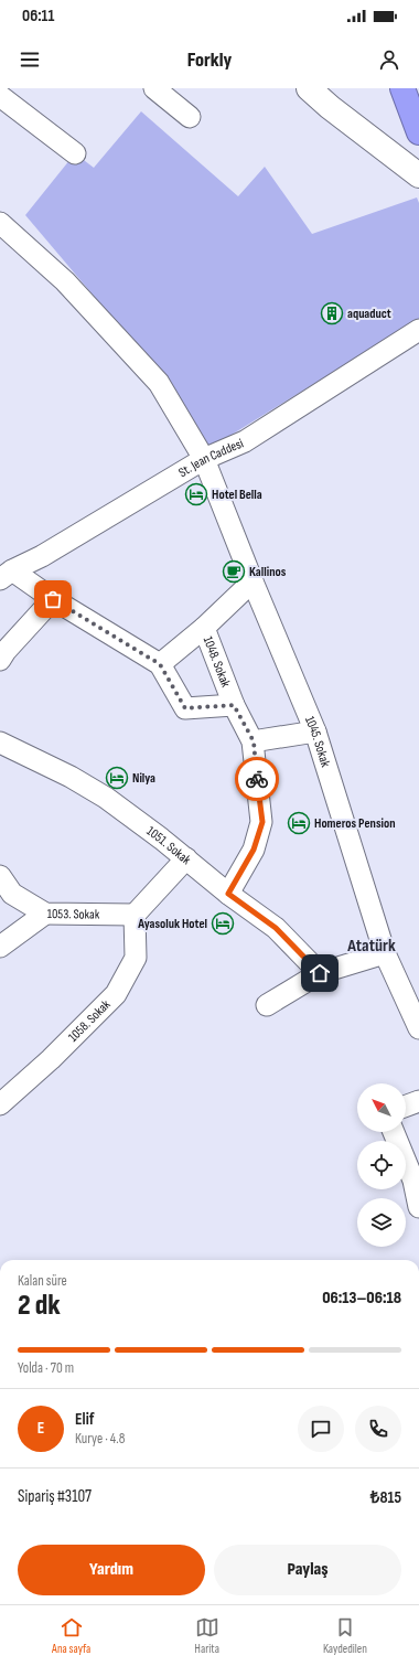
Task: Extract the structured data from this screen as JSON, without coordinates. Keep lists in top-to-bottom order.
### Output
{
  "streets": {
    "street": [
      "St. Jean Caddesi",
      "1048. Sokak",
      "1045. Sokak",
      "1051. Sokak",
      "1053. Sokak",
      "1058. Sokak"
    ]
  },
  "crossings": [
    ["St. Jean Caddesi", "1045. Sokak"],
    ["1048. Sokak", "1051. Sokak"],
    ["1053. Sokak", "1058. Sokak"]
  ],
  "districts": ["Atatürk"],
  "places": {
    "building": ["aquaduct"],
    "hotel": [
      "Hotel Bella",
      "Nilya",
      "Homeros Pension",
      "Ayasoluk Hotel"
    ],
    "cafe": ["Kallinos"]
  },
  "north": "top left",
  "page": {
    "status": "06:11",
    "header": "Forkly",
    "heading": ["2 dk", "Kalan süre", "06:13–06:18"],
    "panel": [
      "Elif",
      "Kurye · 4.8",
      "Sipariş #3107",
      "₺815"
    ],
    "bar": "Yolda · 70 m",
    "round": "E",
    "buttons": ["Yardım", "Paylaş"],
    "tabs": ["Ana sayfa", "Harita", "Kaydedilen"]
  }
}
